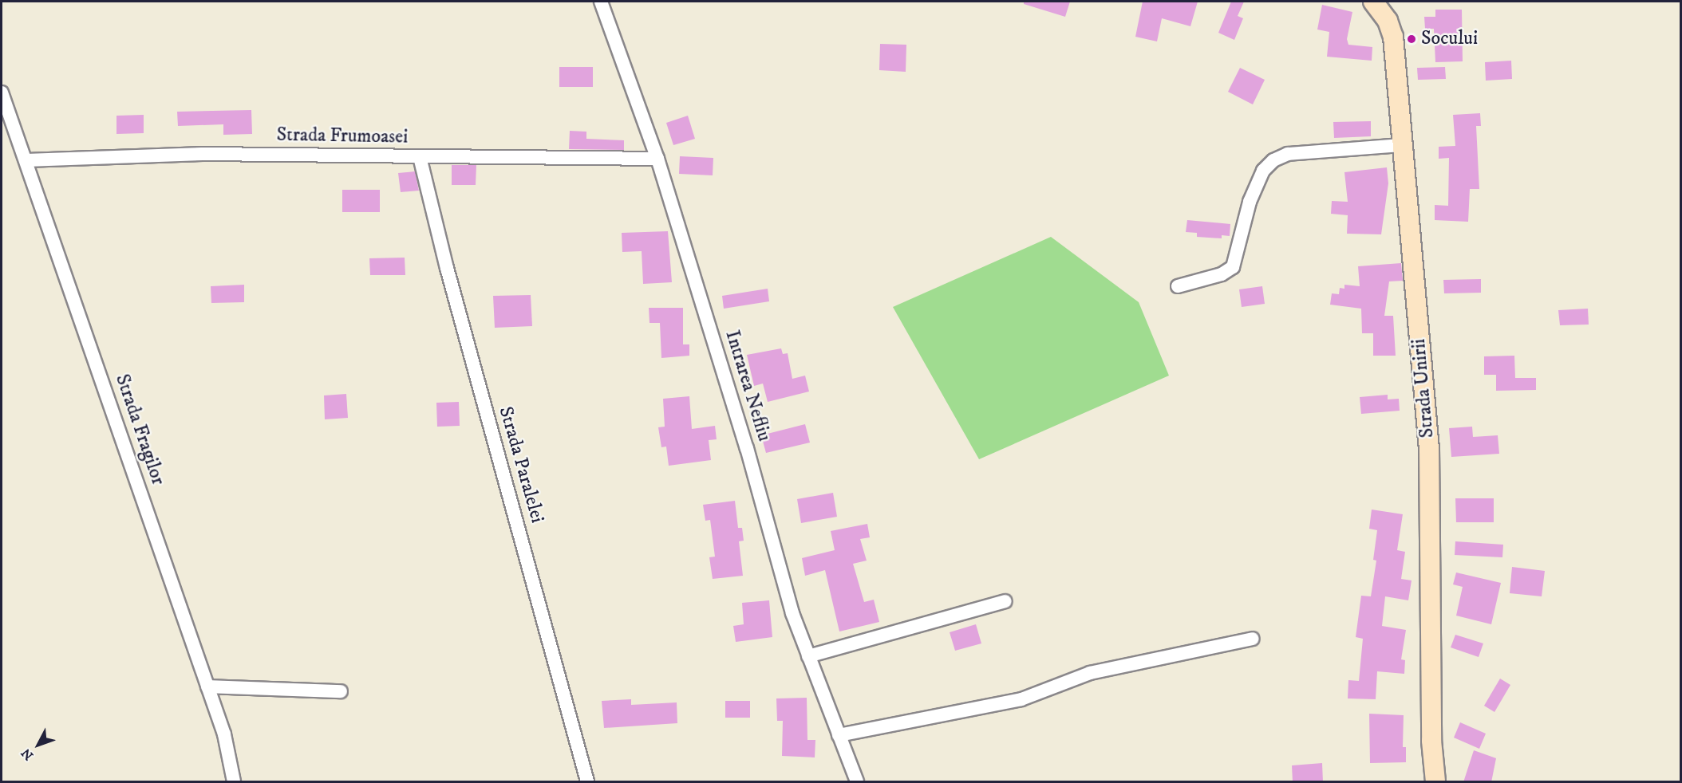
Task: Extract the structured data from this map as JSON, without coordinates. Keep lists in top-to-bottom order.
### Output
{
  "streets": {
    "main road": ["Strada Unirii"],
    "street": [
      "Strada Frumoasei",
      "Intrarea Nefliu",
      "Strada Fragilor",
      "Strada Paralelei"
    ]
  },
  "crossings": [
    ["Strada Frumoasei", "Intrarea Nefliu"],
    ["Strada Frumoasei", "Strada Fragilor"],
    ["Strada Frumoasei", "Strada Paralelei"]
  ],
  "places": ["Socului"],
  "north": "bottom left"
}
